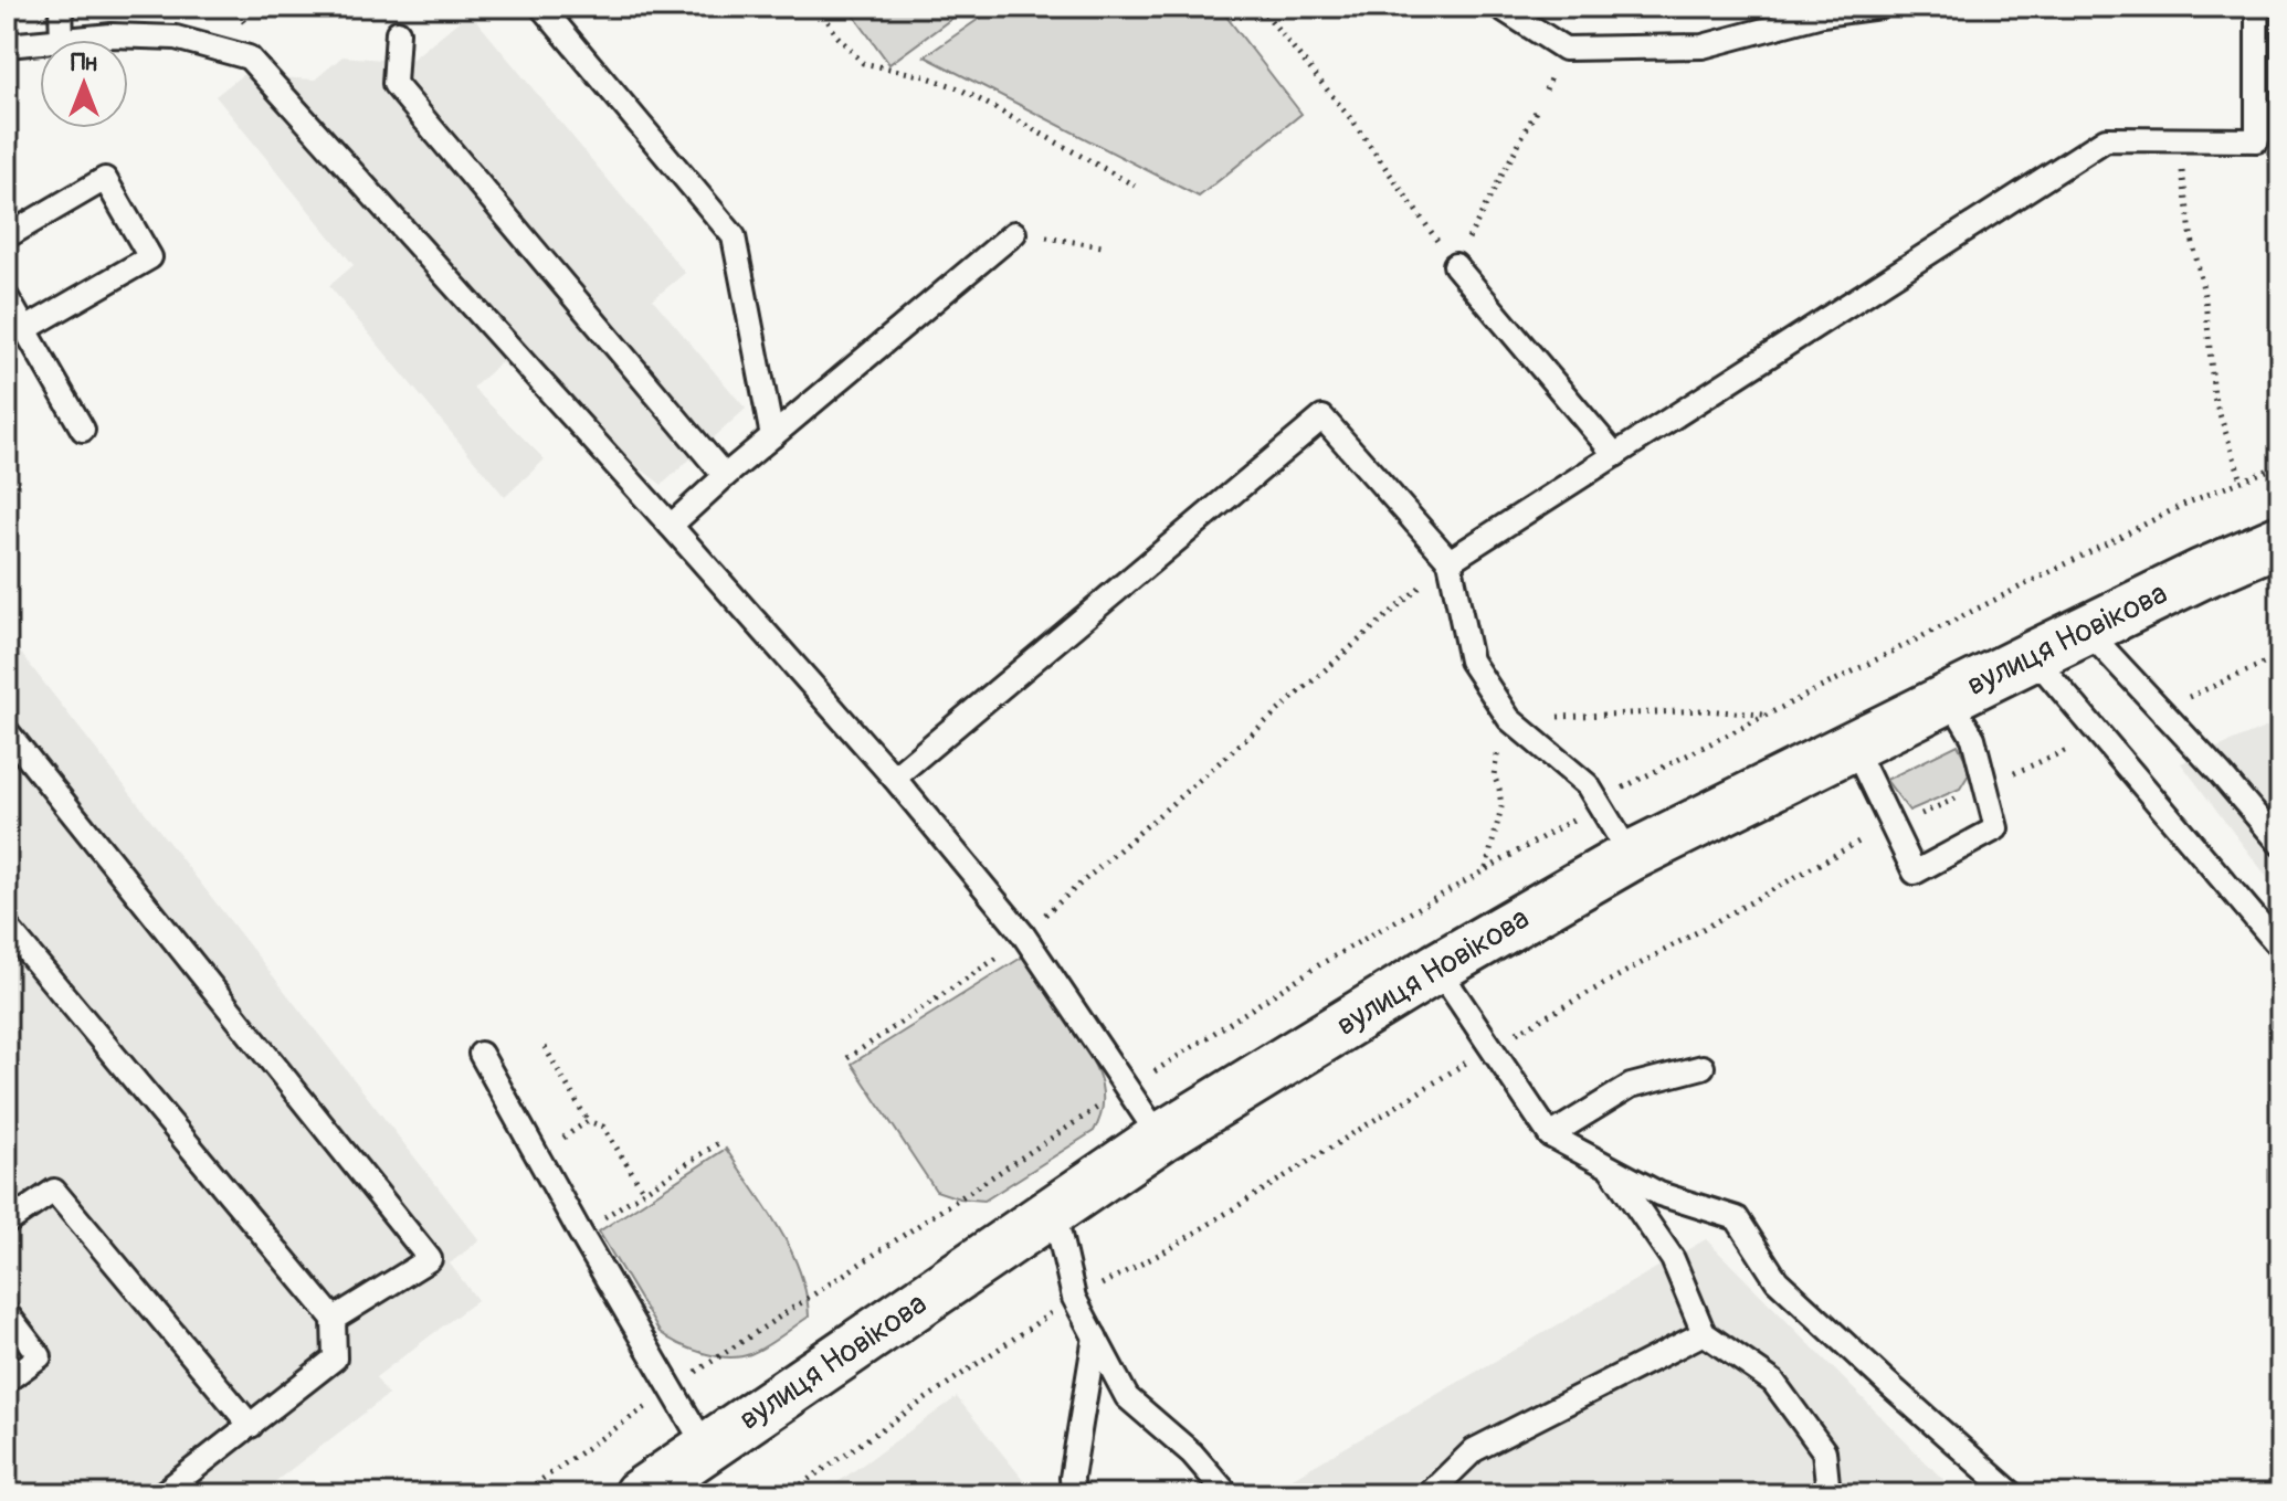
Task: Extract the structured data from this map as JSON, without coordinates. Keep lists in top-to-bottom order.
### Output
{
  "streets": {
    "main road": ["вулиця Новікова"]
  },
  "north": "top"
}
